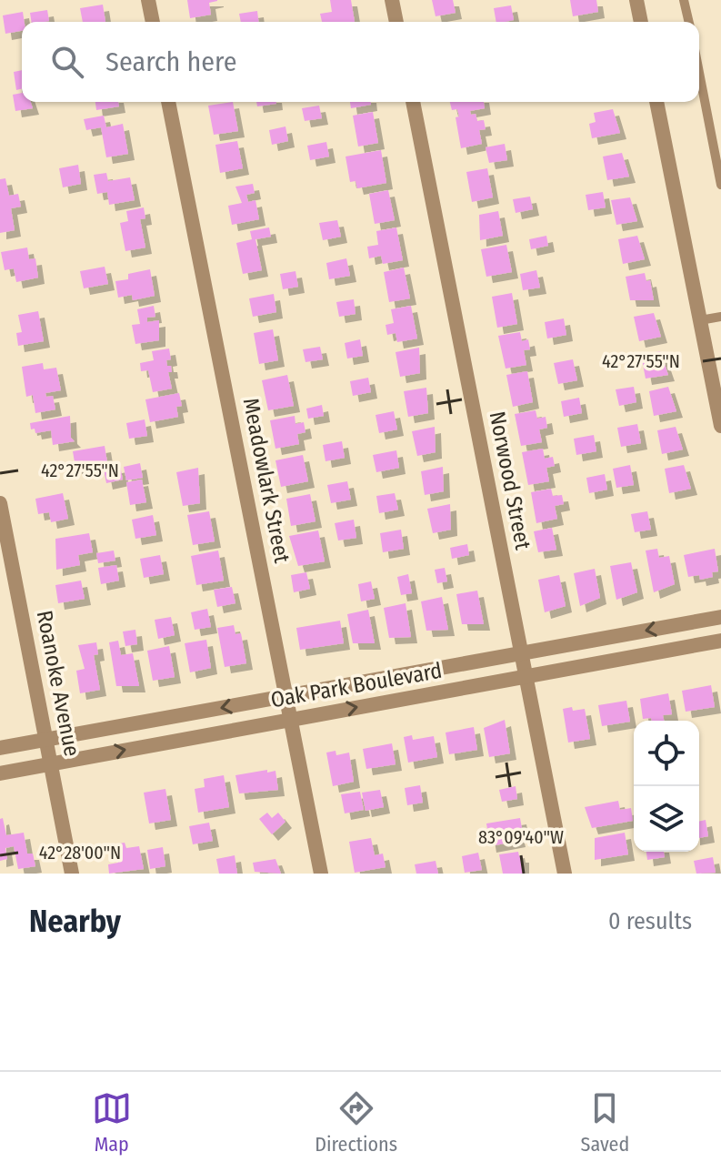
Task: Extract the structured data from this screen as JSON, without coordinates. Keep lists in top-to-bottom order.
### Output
{
  "streets": {
    "street": [
      "Meadowlark Street",
      "Norwood Street",
      "Roanoke Avenue",
      "Oak Park Boulevard"
    ]
  },
  "crossings": [
    ["Meadowlark Street", "Oak Park Boulevard"],
    ["Norwood Street", "Oak Park Boulevard"],
    ["Roanoke Avenue", "Oak Park Boulevard"]
  ],
  "page": {
    "search": "Search here",
    "heading": ["Nearby", "0 results"],
    "nav": ["Map", "Directions", "Saved"]
  },
  "coordinates": ["42°27'55\"N", "83°09'40\"W", "42°28'00\"N"]
}
